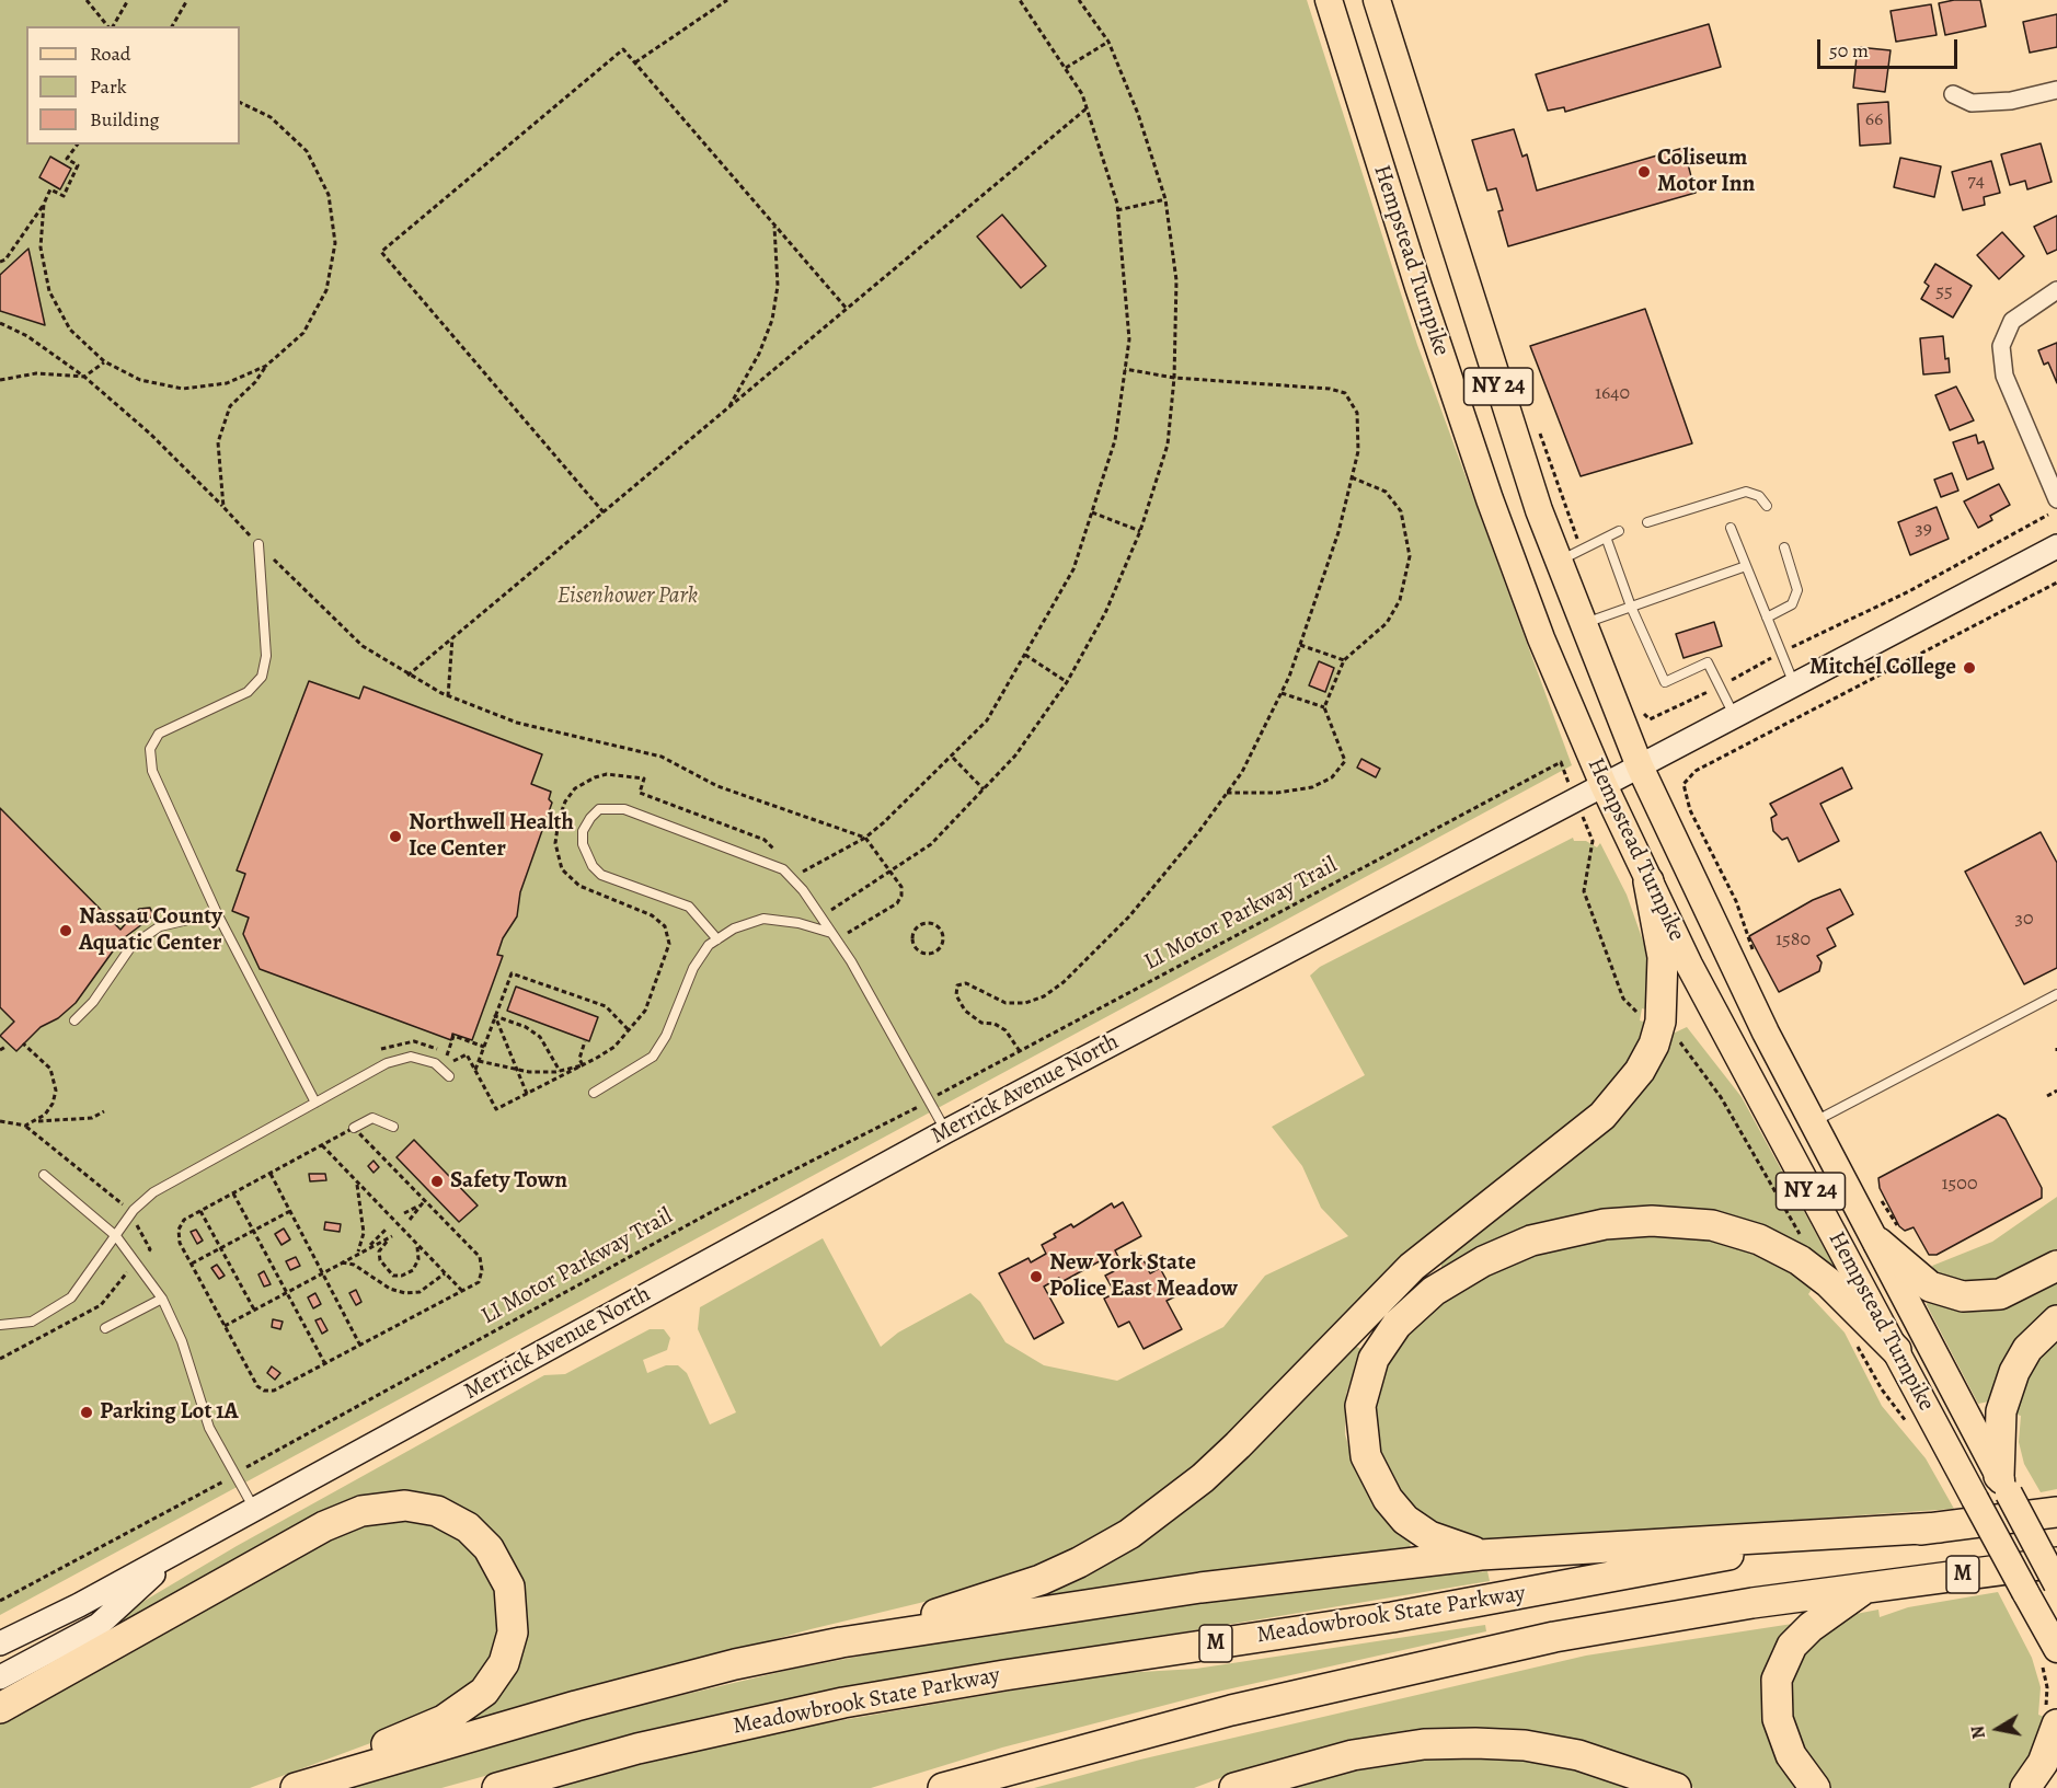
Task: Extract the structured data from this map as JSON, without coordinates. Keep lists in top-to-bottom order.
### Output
{
  "streets": {
    "highway": ["M", "Meadowbrook State Parkway"],
    "main road": ["Hempstead Turnpike", "NY 24", "Merrick Avenue North"],
    "path": ["LI Motor Parkway Trail"]
  },
  "crossings": [
    ["Hempstead Turnpike", "Merrick Avenue North"]
  ],
  "parks": ["Eisenhower Park"],
  "places": [
    "Coliseum Motor Inn",
    "Mitchel College",
    "Northwell Health Ice Center",
    "Nassau County Aquatic Center",
    "Safety Town",
    "New York State Police East Meadow",
    "Parking Lot 1A"
  ],
  "house_numbers": [
    "66",
    "74",
    "55",
    "1640",
    "39",
    "30",
    "1580",
    "1500"
  ],
  "legend": ["Road", "Park", "Building"],
  "scale_bar": "50 m",
  "north": "left"
}
